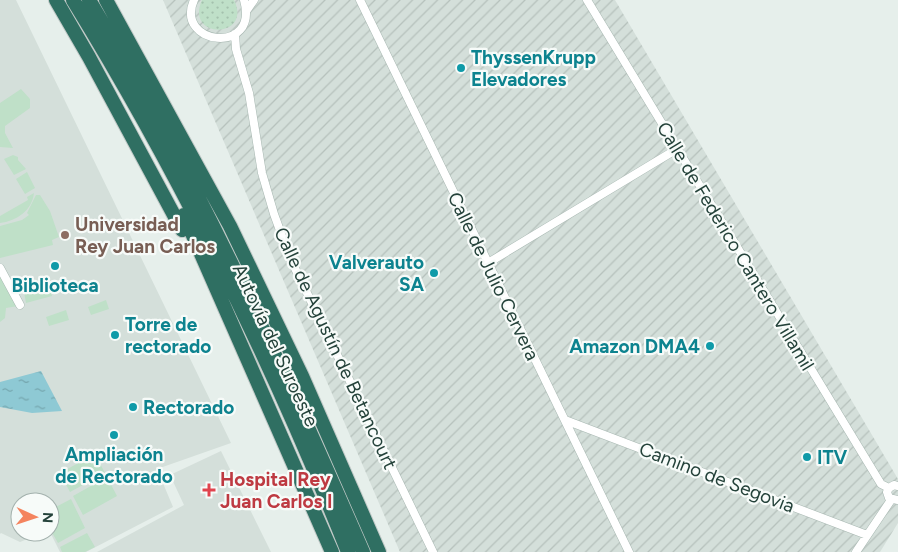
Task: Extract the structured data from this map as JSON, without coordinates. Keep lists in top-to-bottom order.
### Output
{
  "streets": {
    "highway": ["Autovía del Suroeste"],
    "street": [
      "Calle de Federico Cantero Villamil",
      "Calle de Julio Cervera",
      "Calle de Agustín de Betancourt",
      "Camino de Segovia"
    ]
  },
  "crossings": [
    ["Calle de Julio Cervera", "Camino de Segovia"]
  ],
  "places": {
    "other": [
      "ThyssenKrupp Elevadores",
      "Universidad Rey Juan Carlos",
      "Biblioteca",
      "Valverauto SA",
      "Torre de rectorado",
      "Amazon DMA4",
      "Rectorado",
      "Ampliación de Rectorado",
      "ITV"
    ],
    "health": ["Hospital Rey Juan Carlos I"]
  },
  "north": "right"
}
